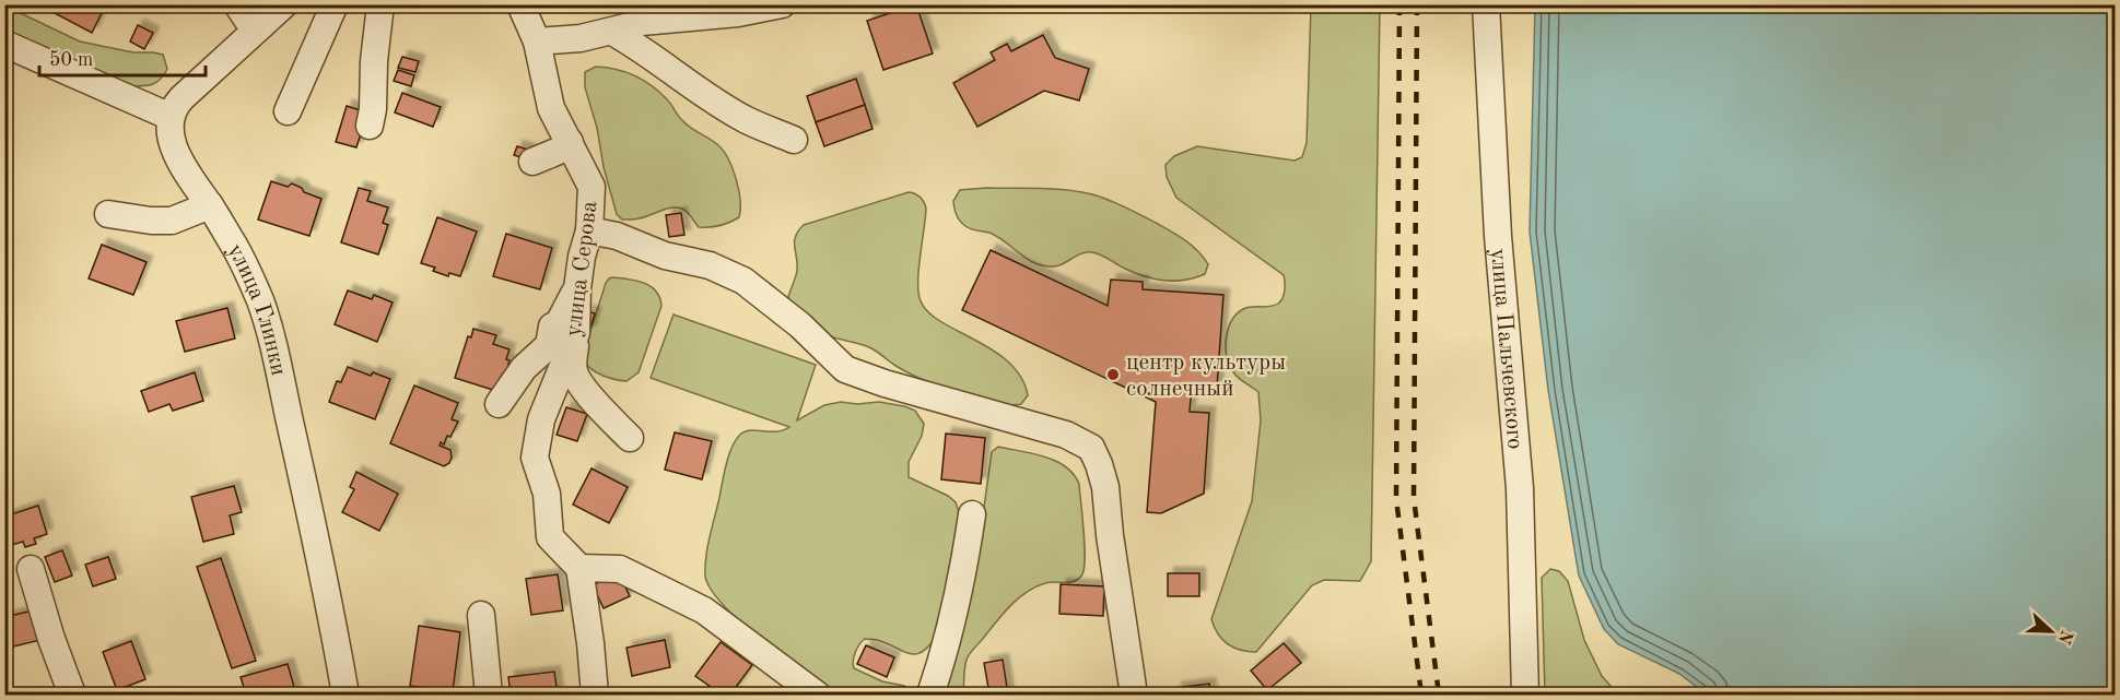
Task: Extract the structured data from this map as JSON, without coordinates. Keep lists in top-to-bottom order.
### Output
{
  "streets": {
    "lane": ["улица Серова", "улица Глинки", "улица Пальчевского"]
  },
  "places": ["центр культуры солнечный"],
  "scale_bar": "50 m",
  "north": "right"
}
